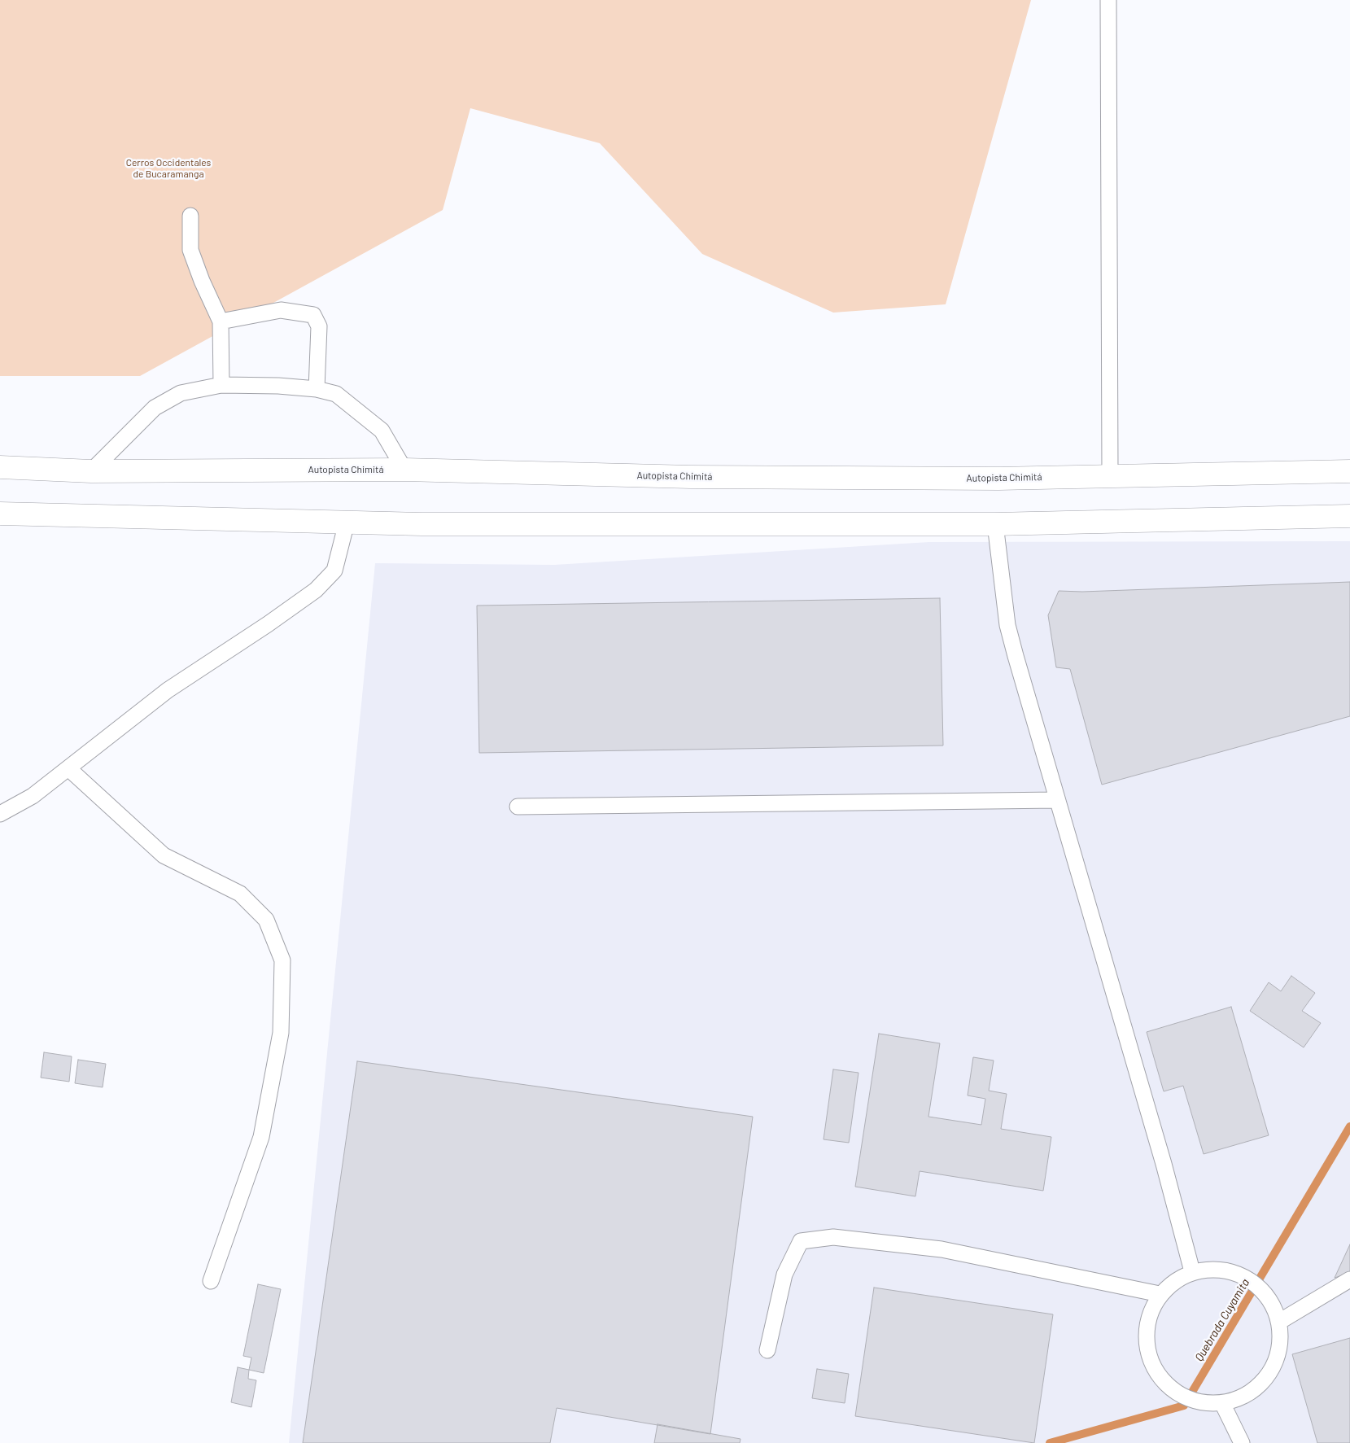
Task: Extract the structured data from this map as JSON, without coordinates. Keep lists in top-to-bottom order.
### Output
{
  "streets": {
    "highway": ["Autopista Chimitá"]
  },
  "water": ["Quebrada Cuyamita"],
  "parks": ["Cerros Occidentales de Bucaramanga"]
}
